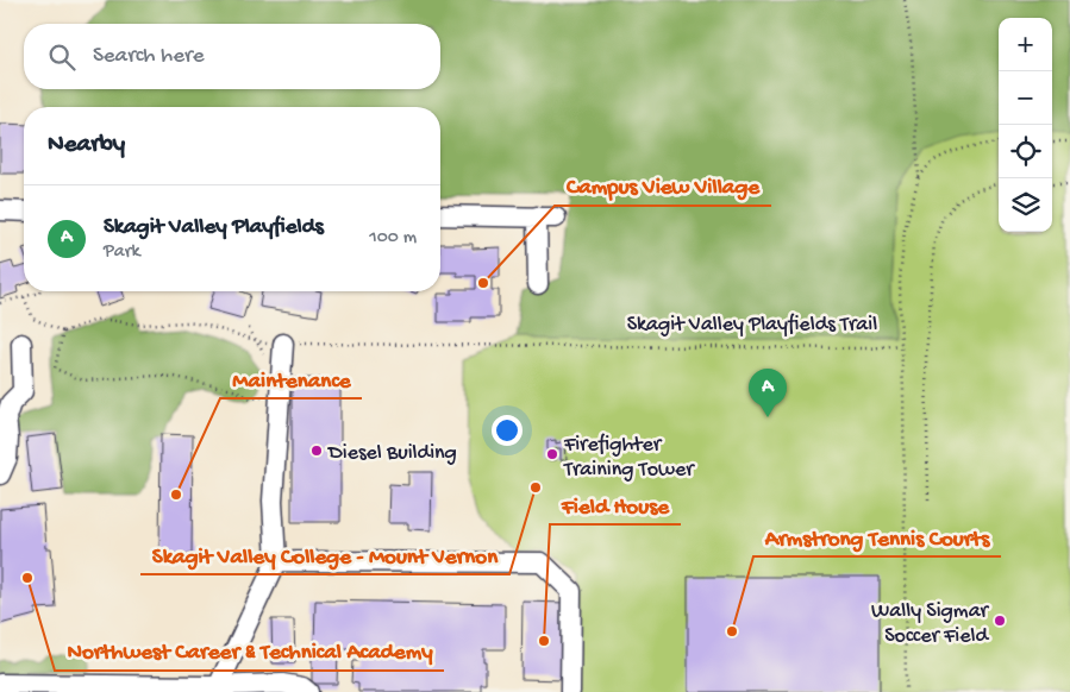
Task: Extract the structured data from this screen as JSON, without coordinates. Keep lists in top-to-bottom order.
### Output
{
  "streets": {
    "path": ["Skagit Valley Playfields Trail"]
  },
  "places": [
    "Campus View Village",
    "Diesel Building",
    "Firefighter Training Tower",
    "Skagit Valley College - Mount Vernon",
    "Maintenance",
    "Northwest Career & Technical Academy",
    "Wally Sigmar Soccer Field",
    "Armstrong Tennis Courts",
    "Field House"
  ],
  "page": {
    "map_buttons": ["+", "−"],
    "search": "Search here",
    "heading": "Nearby",
    "list": [
      {
        "mark": "A",
        "name": "Skagit Valley Playfields",
        "note": "Park",
        "value": "100 m"
      }
    ],
    "pins": "A"
  }
}
